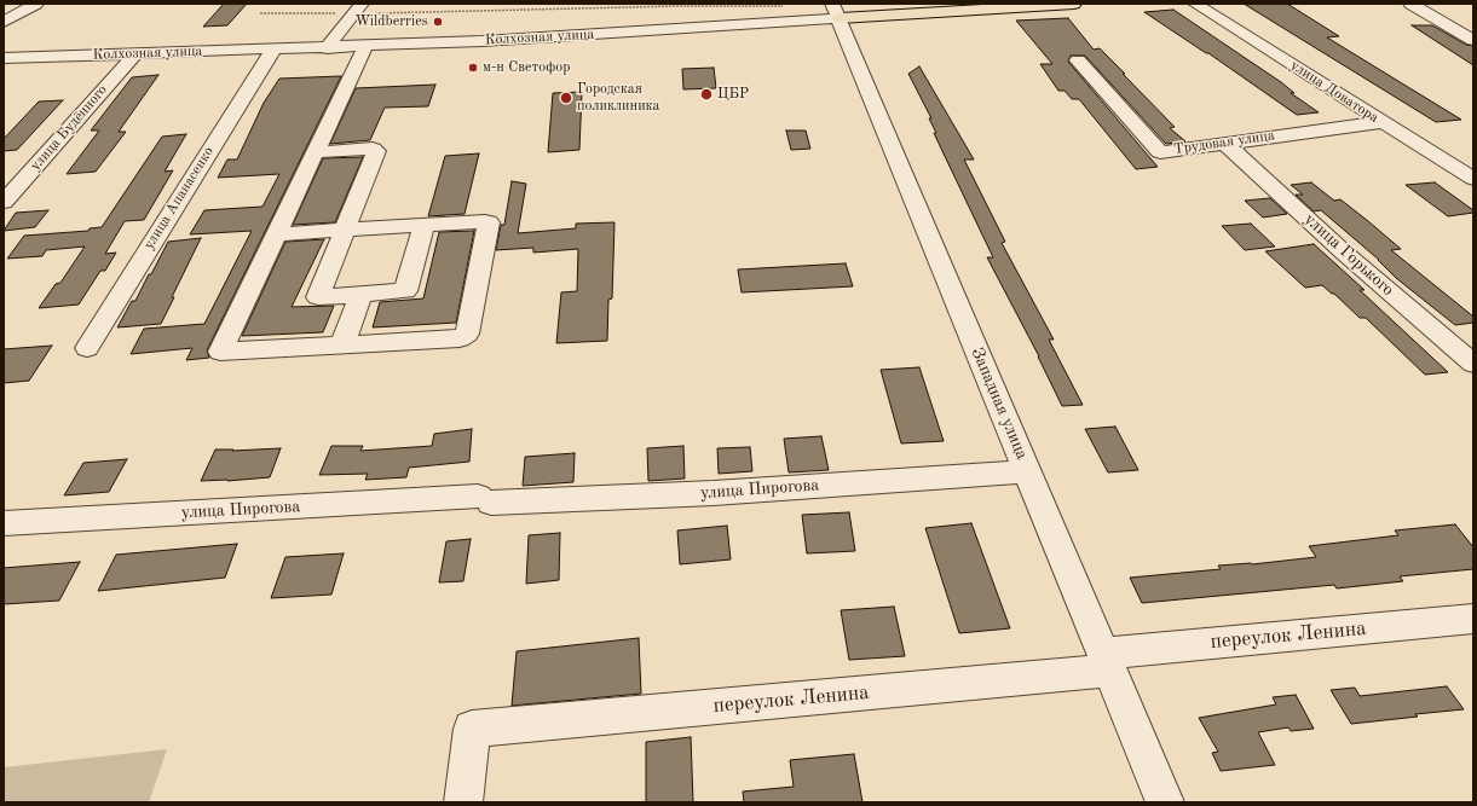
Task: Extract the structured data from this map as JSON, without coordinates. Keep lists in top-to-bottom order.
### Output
{
  "streets": {
    "main road": ["Колхозная улица"],
    "street": [
      "улица Доватора",
      "улица Будённого",
      "Трудовая улица",
      "улица Апанасенко",
      "улица Горького",
      "Западная улица",
      "улица Пирогова",
      "переулок Ленина"
    ]
  },
  "crossings": [
    ["Колхозная улица", "улица Будённого"],
    ["Колхозная улица", "улица Апанасенко"],
    ["Колхозная улица", "Западная улица"],
    ["улица Доватора", "Трудовая улица"],
    ["Трудовая улица", "улица Горького"],
    ["Западная улица", "улица Пирогова"],
    ["Западная улица", "переулок Ленина"]
  ],
  "places": [
    "Wildberries",
    "м-н Светофор",
    "ЦБР",
    "Городская поликлиника"
  ]
}
